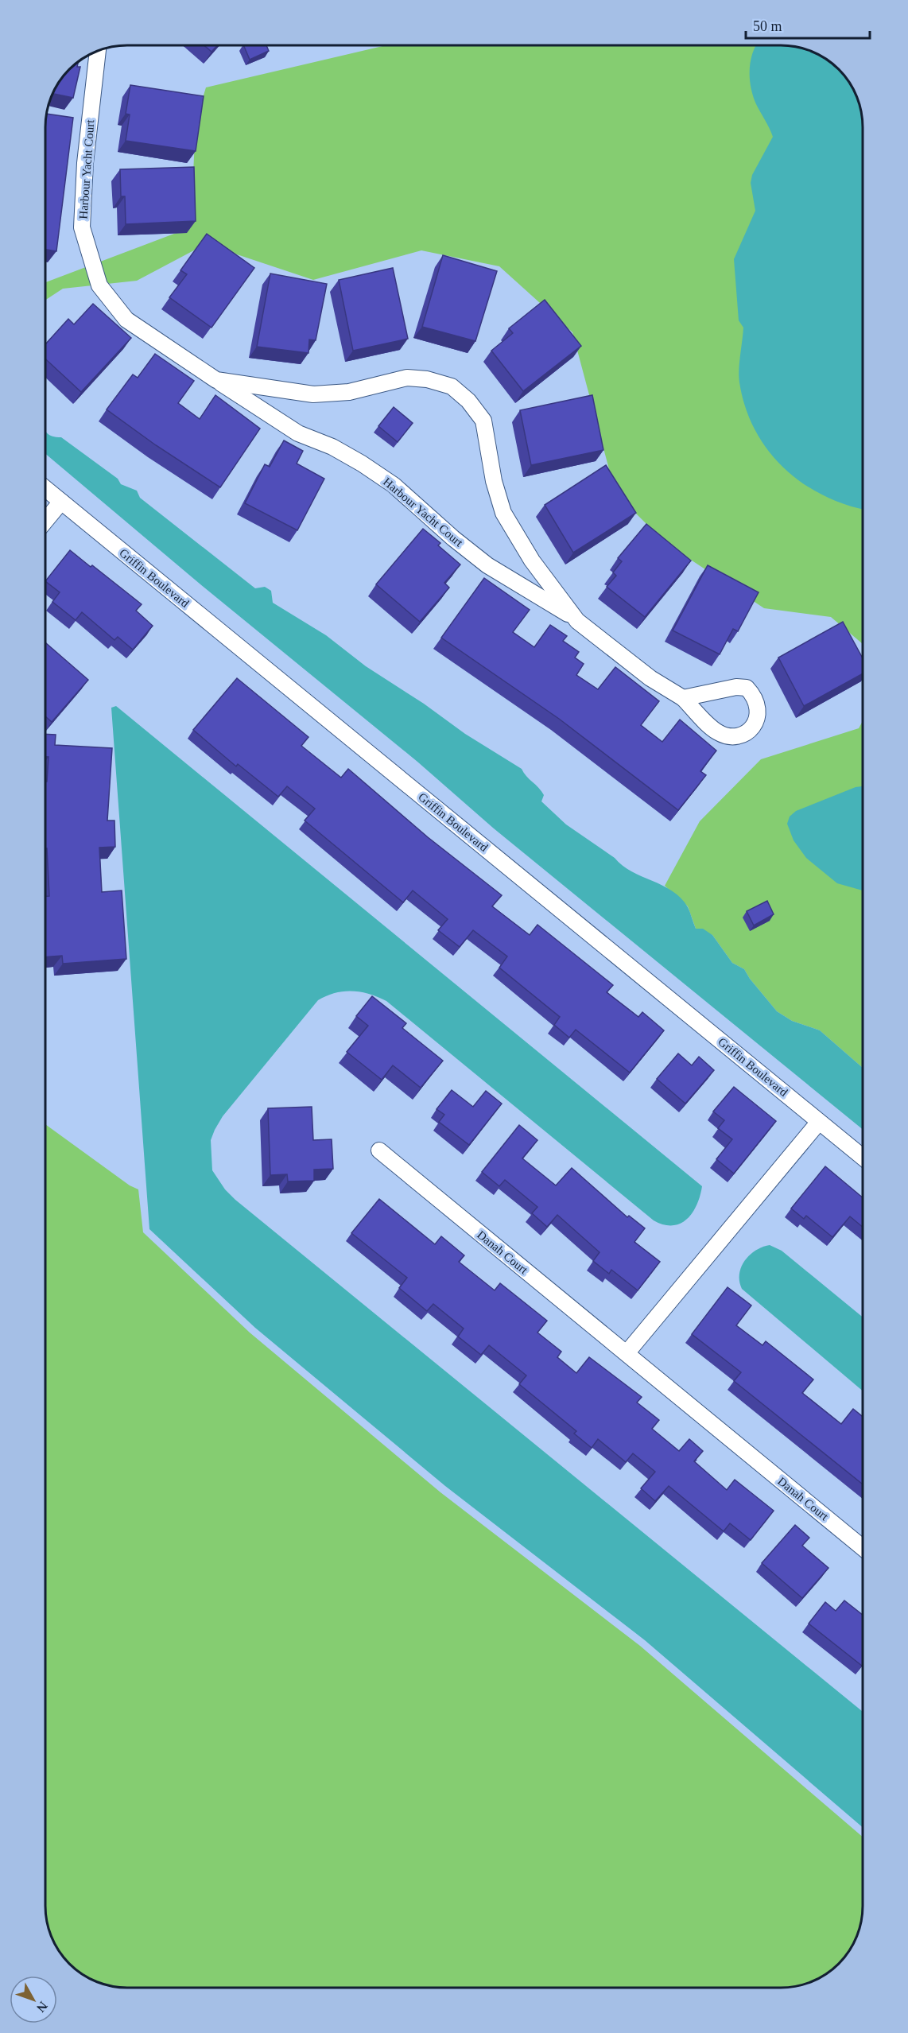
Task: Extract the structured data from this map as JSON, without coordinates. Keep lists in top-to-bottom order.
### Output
{
  "streets": {
    "street": ["Harbour Yacht Court", "Griffin Boulevard", "Danah Court"]
  },
  "scale_bar": "50 m",
  "north": "bottom right"
}
